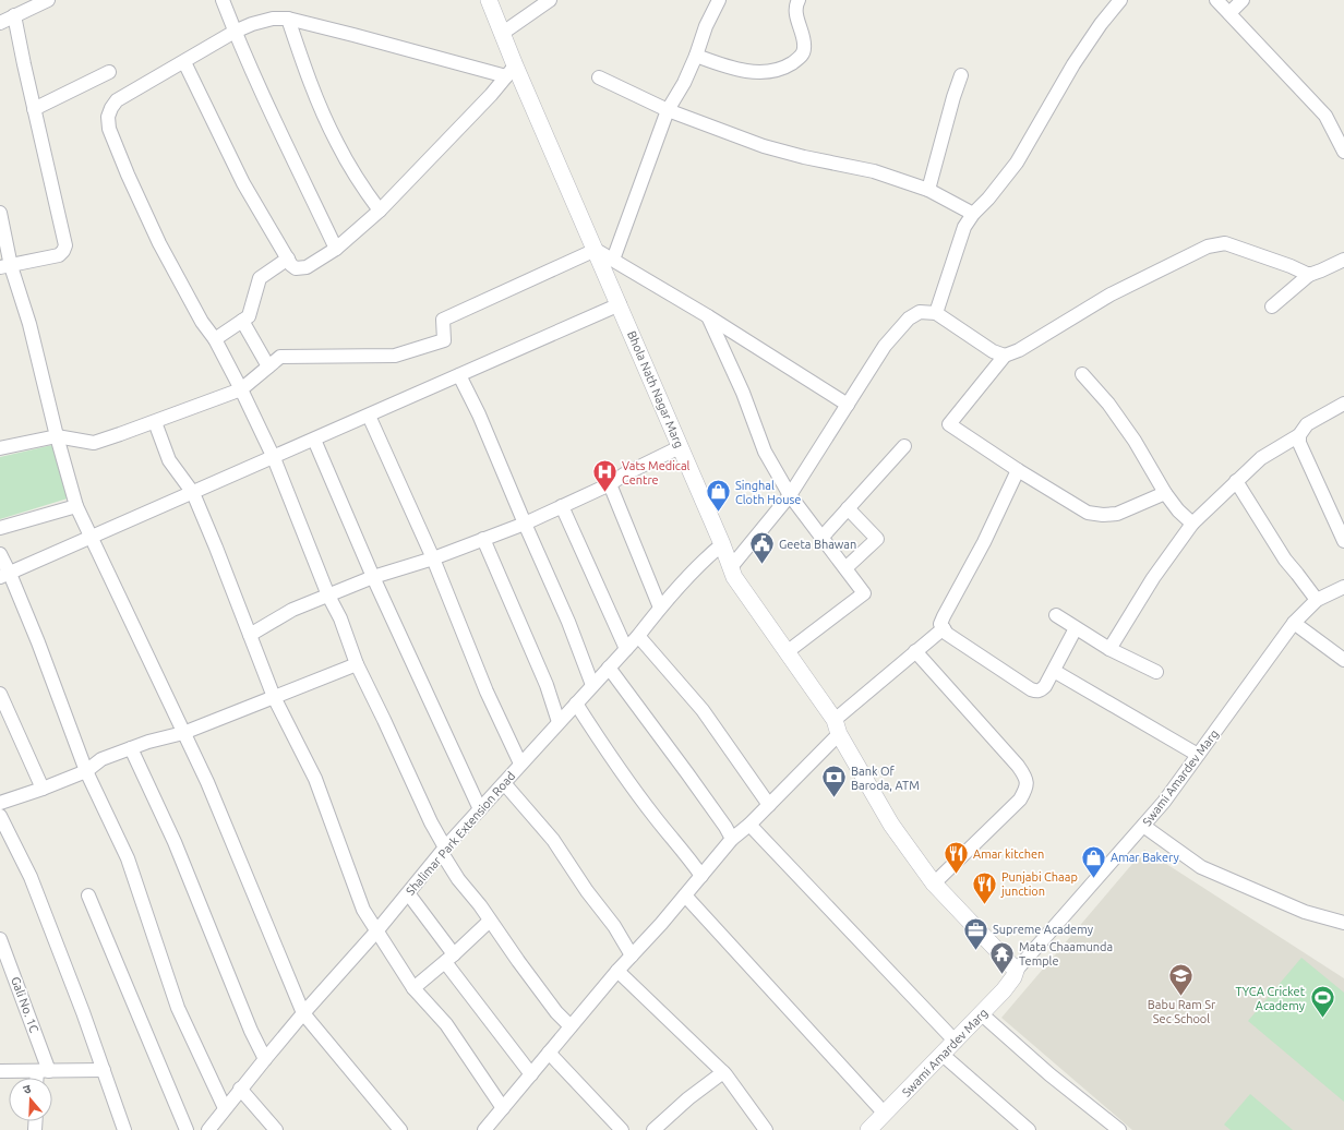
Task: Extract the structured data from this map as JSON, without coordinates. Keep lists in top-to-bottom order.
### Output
{
  "streets": {
    "street": [
      "Bhola Nath Nagar Marg",
      "Swami Amardev Marg",
      "Shalimar Park Extension Road",
      "Gali No. 1C"
    ]
  },
  "crossings": [
    ["Bhola Nath Nagar Marg", "Swami Amardev Marg"],
    ["Bhola Nath Nagar Marg", "Shalimar Park Extension Road"]
  ],
  "places": {
    "hospital": ["Vats Medical Centre"],
    "shop": ["Singhal Cloth House", "Amar Bakery"],
    "public building": ["Geeta Bhawan"],
    "bank": ["Bank Of Baroda, ATM"],
    "restaurant": ["Amar kitchen", "Punjabi Chaap junction"],
    "office": ["Supreme Academy"],
    "temple": ["Mata Chaamunda Temple"],
    "school or university": ["Babu Ram Sr Sec School"],
    "sports": ["TYCA Cricket Academy"]
  },
  "north": "top"
}
